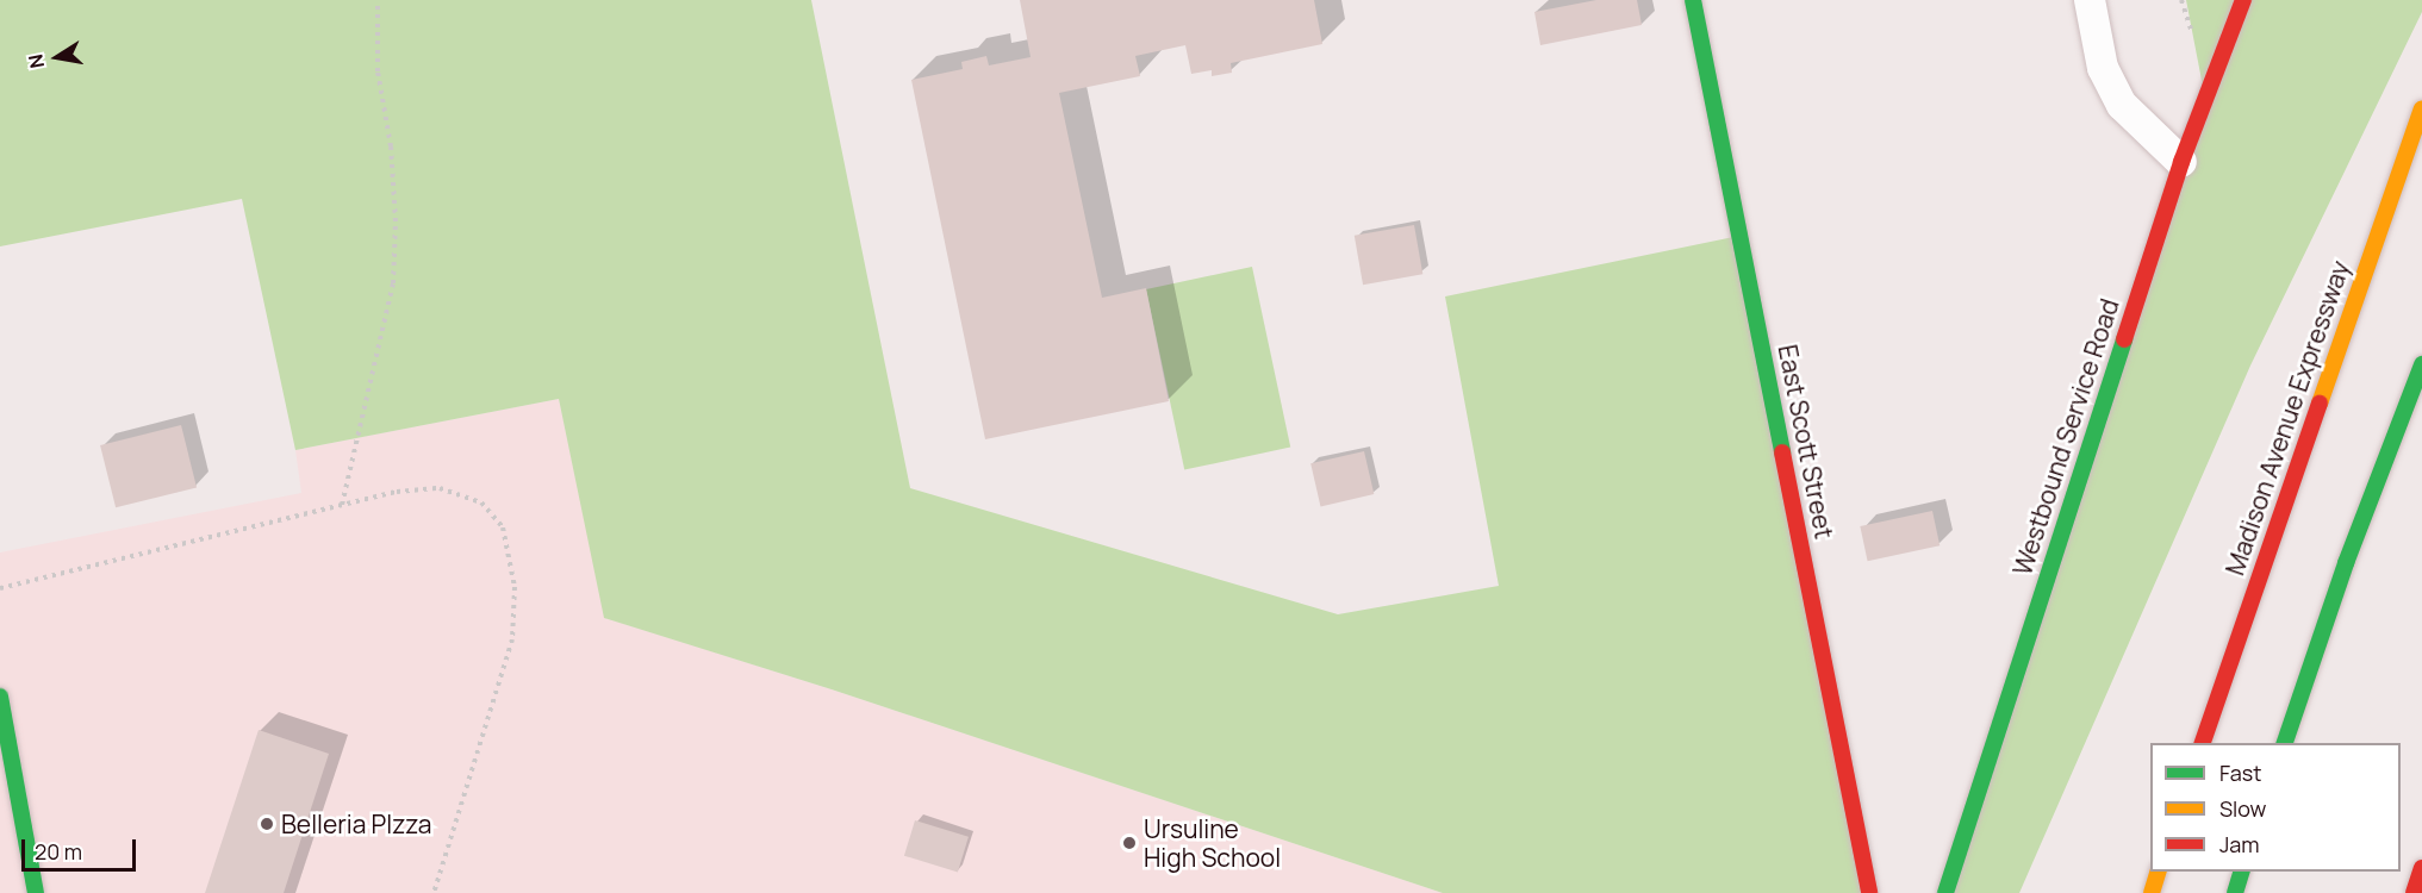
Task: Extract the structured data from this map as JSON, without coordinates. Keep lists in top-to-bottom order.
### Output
{
  "streets": {
    "main road": ["Madison Avenue Expressway", "Westbound Service Road", "East Scott Street"]
  },
  "places": ["Belleria PIzza", "Ursuline High School"],
  "legend": ["Fast", "Slow", "Jam"],
  "scale_bar": "20 m",
  "north": "left"
}
